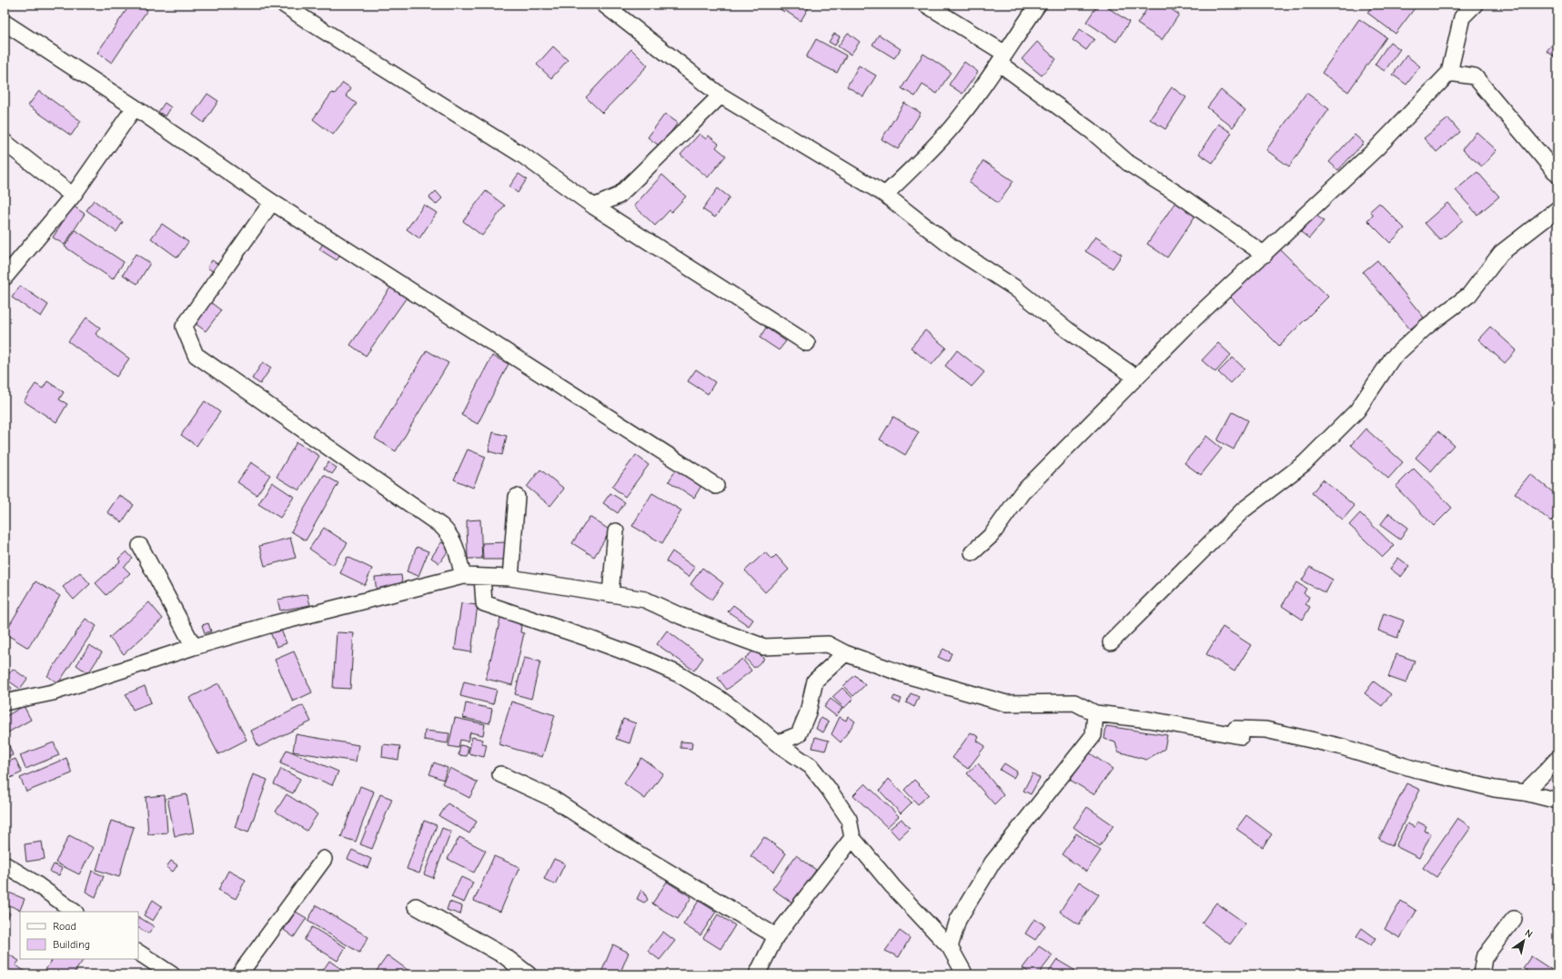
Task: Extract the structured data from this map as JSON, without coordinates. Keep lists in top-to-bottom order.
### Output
{
  "legend": ["Road", "Building"],
  "north": "top right"
}
